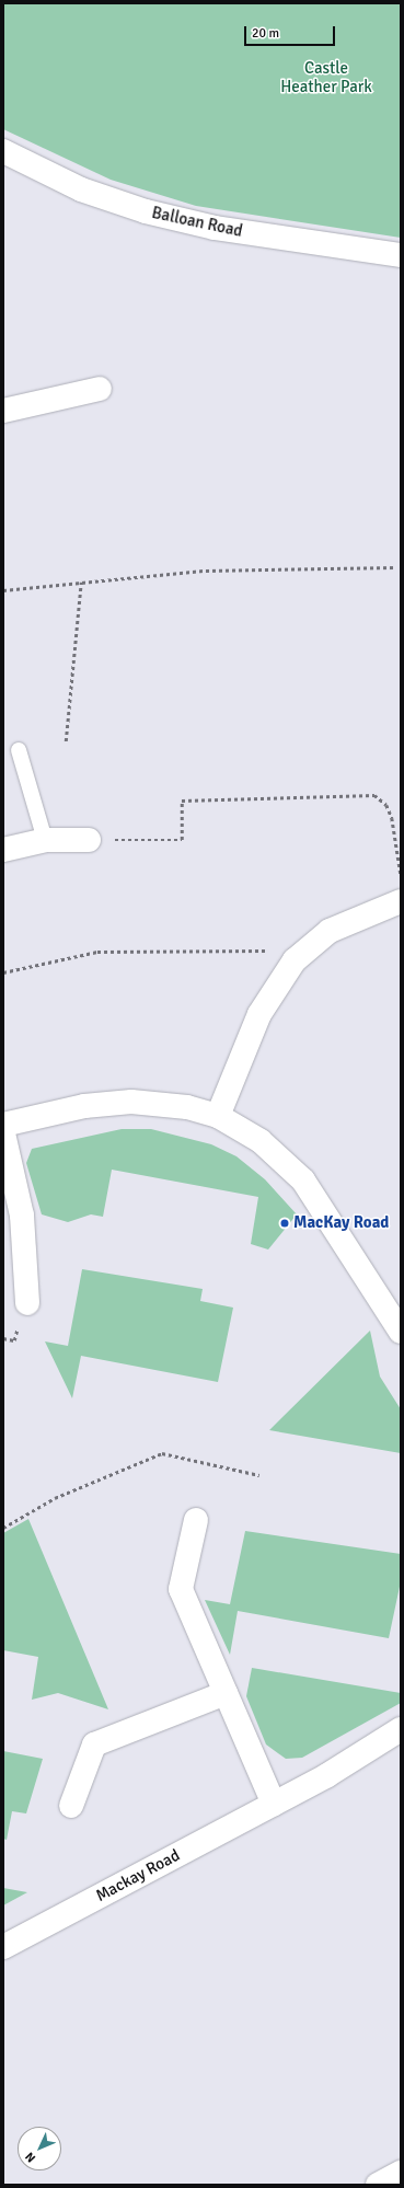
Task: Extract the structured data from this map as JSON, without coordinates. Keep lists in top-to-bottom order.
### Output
{
  "streets": {
    "street": ["Balloan Road", "Mackay Road"]
  },
  "parks": ["Castle Heather Park"],
  "places": ["MacKay Road"],
  "scale_bar": "20 m",
  "north": "bottom left"
}
